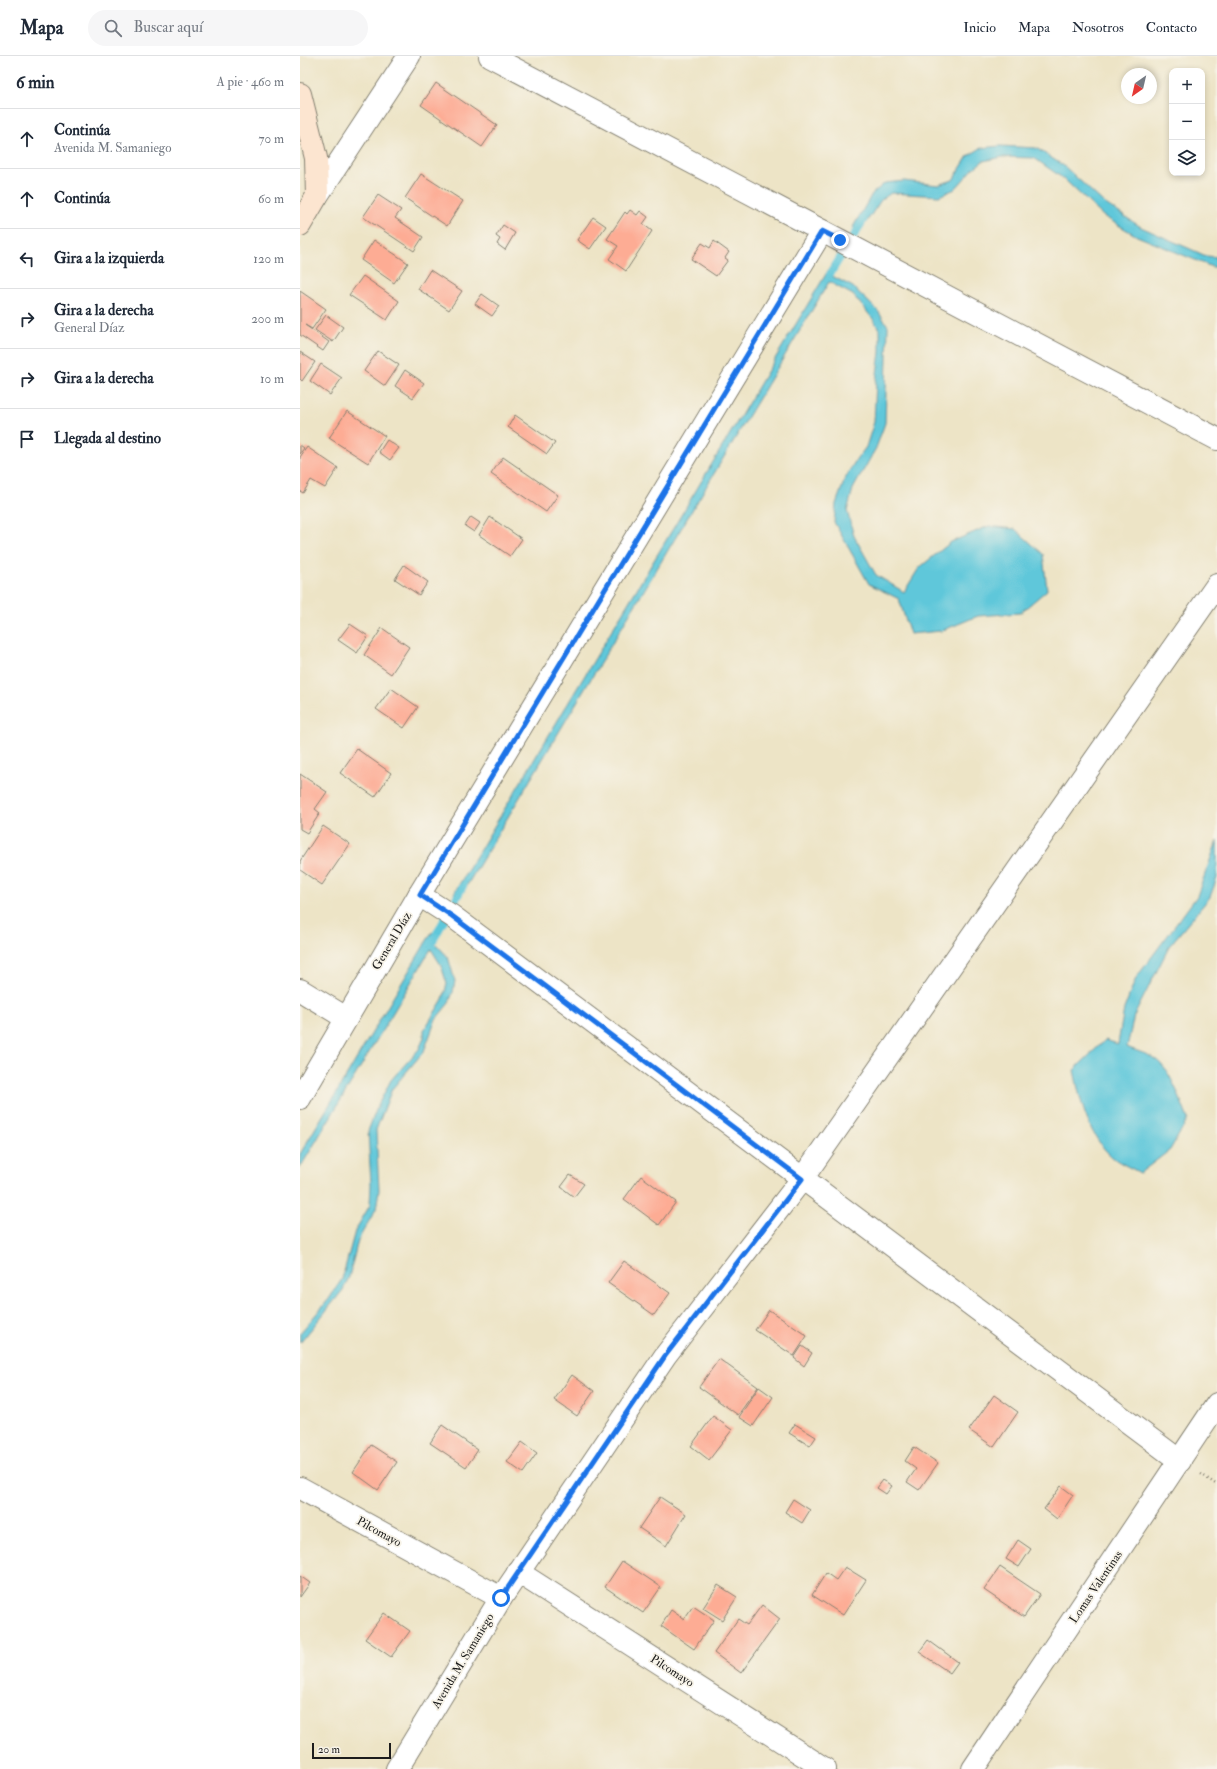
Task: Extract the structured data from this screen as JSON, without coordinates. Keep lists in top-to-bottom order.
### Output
{
  "streets": {
    "street": [
      "General Díaz",
      "Pilcomayo",
      "Lomas Valentinas",
      "Avenida M. Samaniego"
    ]
  },
  "crossings": [
    ["Pilcomayo", "Avenida M. Samaniego"]
  ],
  "scale_bar": "20 m",
  "north": "bottom left",
  "page": {
    "header": "Mapa",
    "search": "Buscar aquí",
    "nav": [
      "Inicio",
      "Mapa",
      "Nosotros",
      "Contacto"
    ],
    "heading": ["6 min", "A pie · 460 m"],
    "map_buttons": ["+", "−"],
    "list": [
      ["Continúa", "Avenida M. Samaniego", "70 m"],
      ["Continúa", "60 m"],
      ["Gira a la izquierda", "120 m"],
      ["Gira a la derecha", "General Díaz", "200 m"],
      ["Gira a la derecha", "10 m"],
      "Llegada al destino"
    ],
    "scale": "20 m"
  }
}
